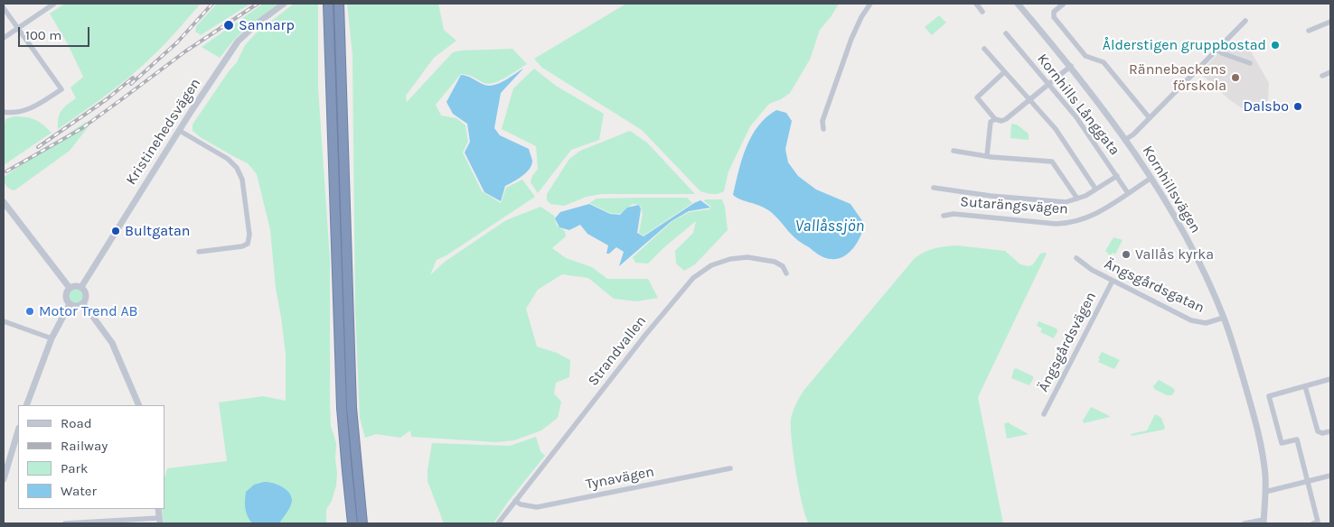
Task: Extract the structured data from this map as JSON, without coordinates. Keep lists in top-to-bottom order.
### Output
{
  "streets": {
    "street": [
      "Kornhills Långgata",
      "Kristinehedsvägen",
      "Kornhillsvägen",
      "Sutarängsvägen",
      "Ängsgårdsgatan",
      "Ängsgårdsvägen",
      "Strandvallen",
      "Tynavägen"
    ]
  },
  "crossings": [
    ["Kornhills Långgata", "Sutarängsvägen"],
    ["Kornhillsvägen", "Sutarängsvägen"],
    ["Kornhillsvägen", "Ängsgårdsgatan"],
    ["Ängsgårdsgatan", "Ängsgårdsvägen"],
    ["Strandvallen", "Tynavägen"]
  ],
  "water": ["Vallåssjön"],
  "places": [
    "Sannarp",
    "Ålderstigen gruppbostad",
    "Rännebackens förskola",
    "Dalsbo",
    "Bultgatan",
    "Vallås kyrka",
    "Motor Trend AB"
  ],
  "legend": [
    "Road",
    "Railway",
    "Park",
    "Water"
  ],
  "scale_bar": "100 m"
}
